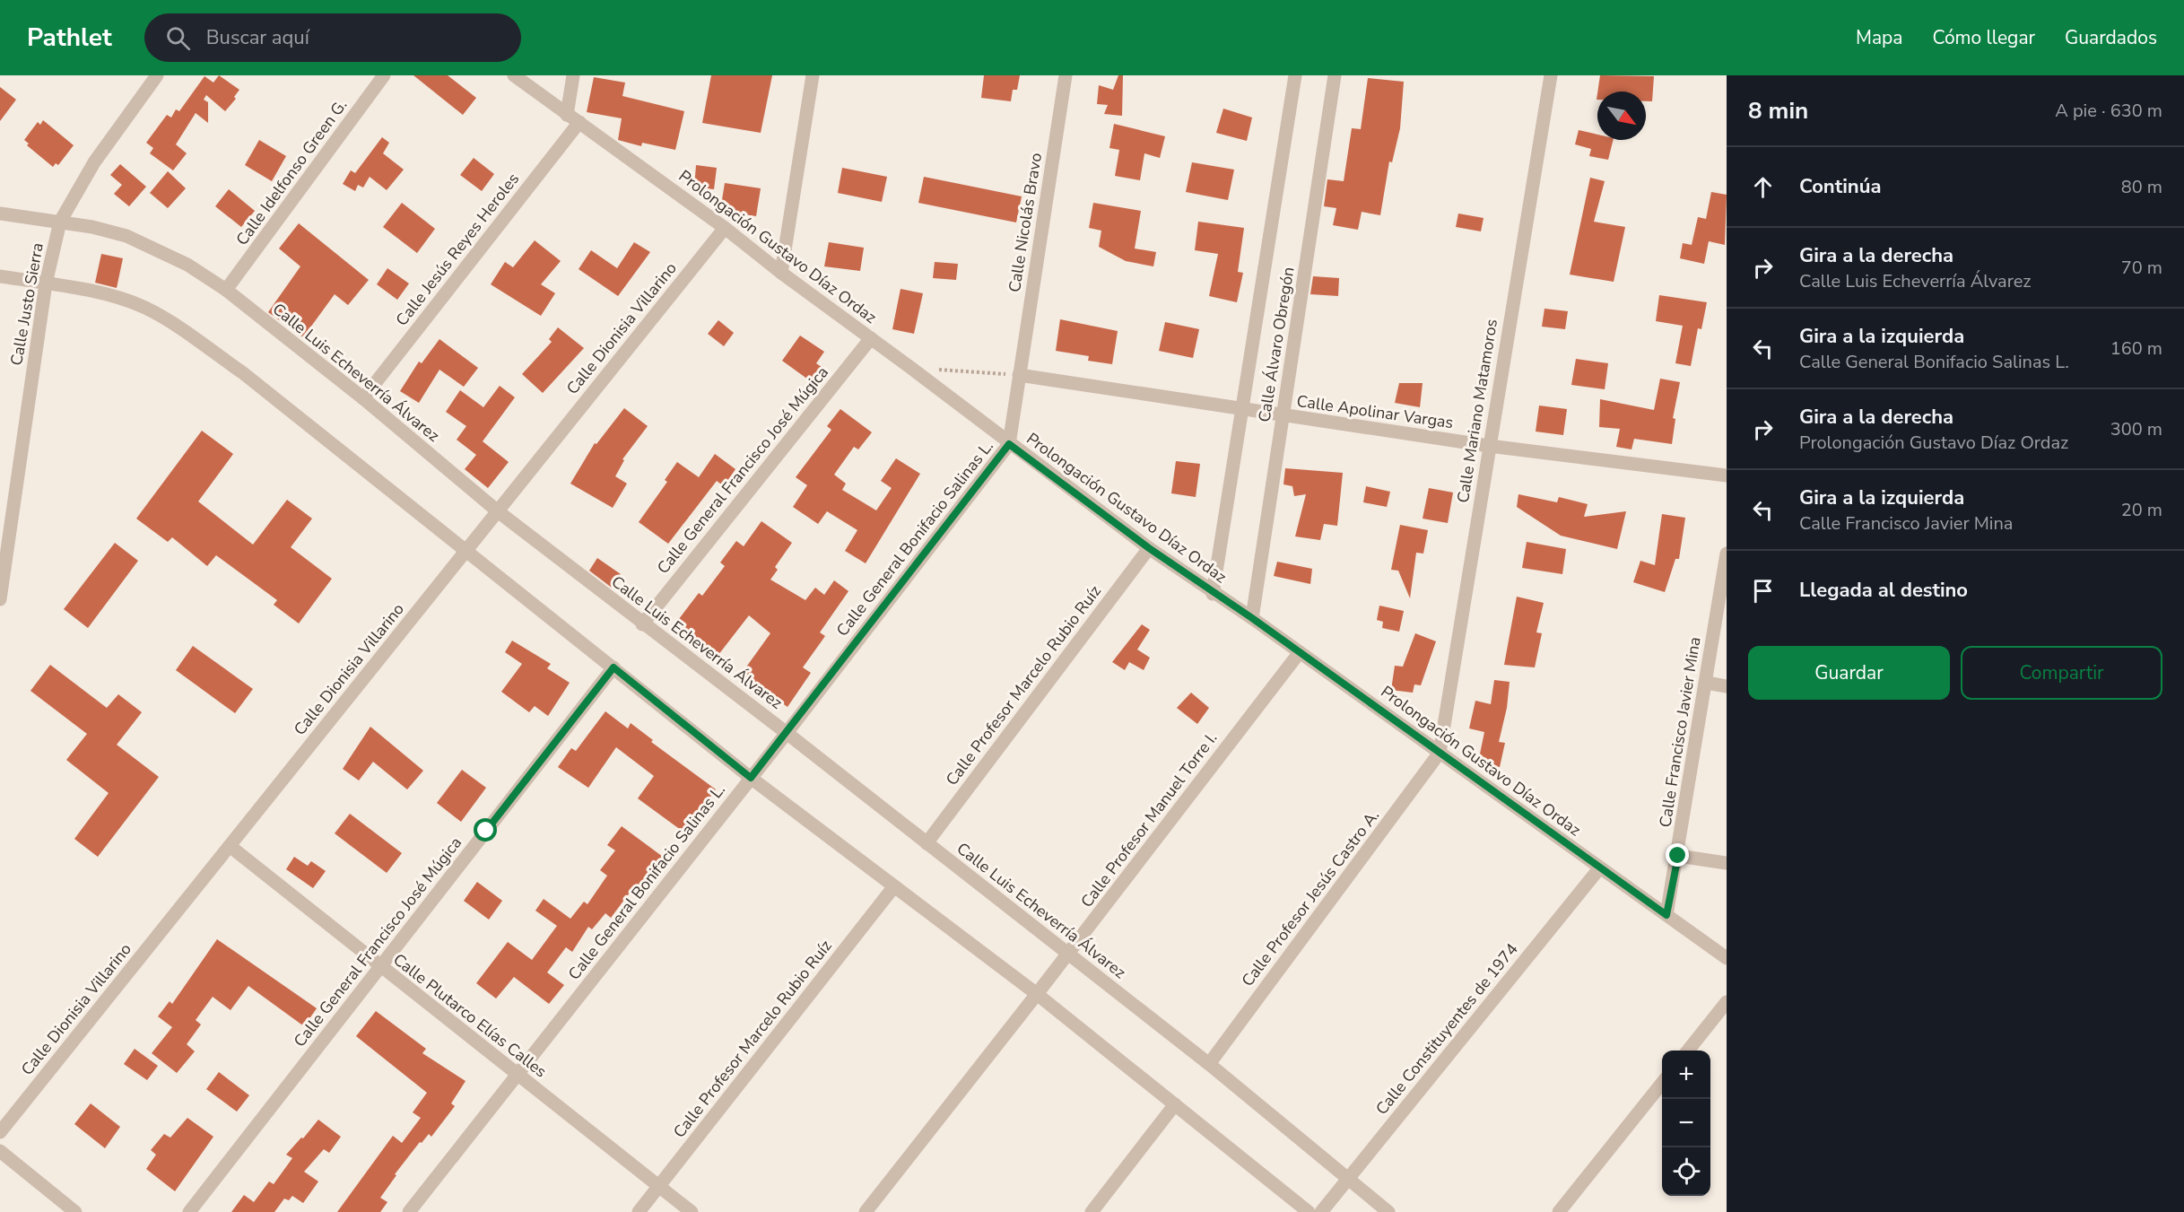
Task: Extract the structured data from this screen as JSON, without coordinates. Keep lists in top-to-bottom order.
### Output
{
  "streets": {
    "street": [
      "Calle Idelfonso Green G.",
      "Calle Nicolás Bravo",
      "Prolongación Gustavo Díaz Ordaz",
      "Calle Jesús Reyes Heroles",
      "Calle Justo Sierra",
      "Calle Dionisia Villarino",
      "Calle Álvaro Obregón",
      "Calle Luis Echeverría Álvarez",
      "Calle Mariano Matamoros",
      "Calle Apolinar Vargas",
      "Calle General Francisco José Múgica",
      "Calle General Bonifacio Salinas L.",
      "Calle Profesor Marcelo Rubio Ruíz",
      "Calle Francisco Javier Mina",
      "Calle Profesor Manuel Torre I.",
      "Calle Profesor Jesús Castro A.",
      "Calle Plutarco Elías Calles",
      "Calle Constituyentes de 1974"
    ]
  },
  "crossings": [
    ["Calle Idelfonso Green G.", "Calle Luis Echeverría Álvarez"],
    ["Calle Nicolás Bravo", "Prolongación Gustavo Díaz Ordaz"],
    ["Calle Nicolás Bravo", "Calle Apolinar Vargas"],
    ["Calle Nicolás Bravo", "Calle General Bonifacio Salinas L."],
    ["Prolongación Gustavo Díaz Ordaz", "Calle Jesús Reyes Heroles"],
    ["Prolongación Gustavo Díaz Ordaz", "Calle Dionisia Villarino"],
    ["Prolongación Gustavo Díaz Ordaz", "Calle Álvaro Obregón"],
    ["Prolongación Gustavo Díaz Ordaz", "Calle Mariano Matamoros"],
    ["Prolongación Gustavo Díaz Ordaz", "Calle General Francisco José Múgica"],
    ["Prolongación Gustavo Díaz Ordaz", "Calle General Bonifacio Salinas L."],
    ["Prolongación Gustavo Díaz Ordaz", "Calle Profesor Marcelo Rubio Ruíz"],
    ["Prolongación Gustavo Díaz Ordaz", "Calle Francisco Javier Mina"],
    ["Prolongación Gustavo Díaz Ordaz", "Calle Profesor Manuel Torre I."],
    ["Prolongación Gustavo Díaz Ordaz", "Calle Profesor Jesús Castro A."],
    ["Prolongación Gustavo Díaz Ordaz", "Calle Constituyentes de 1974"],
    ["Calle Jesús Reyes Heroles", "Calle Luis Echeverría Álvarez"],
    ["Calle Justo Sierra", "Calle Luis Echeverría Álvarez"],
    ["Calle Dionisia Villarino", "Calle Luis Echeverría Álvarez"],
    ["Calle Dionisia Villarino", "Calle Plutarco Elías Calles"],
    ["Calle Álvaro Obregón", "Calle Apolinar Vargas"],
    ["Calle Luis Echeverría Álvarez", "Calle General Francisco José Múgica"],
    ["Calle Luis Echeverría Álvarez", "Calle General Bonifacio Salinas L."],
    ["Calle Luis Echeverría Álvarez", "Calle Profesor Marcelo Rubio Ruíz"],
    ["Calle Luis Echeverría Álvarez", "Calle Profesor Manuel Torre I."],
    ["Calle Luis Echeverría Álvarez", "Calle Profesor Jesús Castro A."],
    ["Calle Luis Echeverría Álvarez", "Calle Constituyentes de 1974"],
    ["Calle Mariano Matamoros", "Calle Apolinar Vargas"],
    ["Calle Mariano Matamoros", "Calle Profesor Jesús Castro A."],
    ["Calle General Francisco José Múgica", "Calle Plutarco Elías Calles"],
    ["Calle General Bonifacio Salinas L.", "Calle Plutarco Elías Calles"],
    ["Calle Profesor Marcelo Rubio Ruíz", "Calle Plutarco Elías Calles"]
  ],
  "north": "bottom right",
  "page": {
    "header": "Pathlet",
    "search": "Buscar aquí",
    "nav": ["Mapa", "Cómo llegar", "Guardados"],
    "heading": ["8 min", "A pie · 630 m"],
    "list": [
      ["Continúa", "80 m"],
      ["Gira a la derecha", "Calle Luis Echeverría Álvarez", "70 m"],
      ["Gira a la izquierda", "Calle General Bonifacio Salinas L.", "160 m"],
      ["Gira a la derecha", "Prolongación Gustavo Díaz Ordaz", "300 m"],
      ["Gira a la izquierda", "Calle Francisco Javier Mina", "20 m"],
      "Llegada al destino"
    ],
    "buttons": ["Guardar", "Compartir"],
    "map_buttons": ["+", "−"]
  }
}
